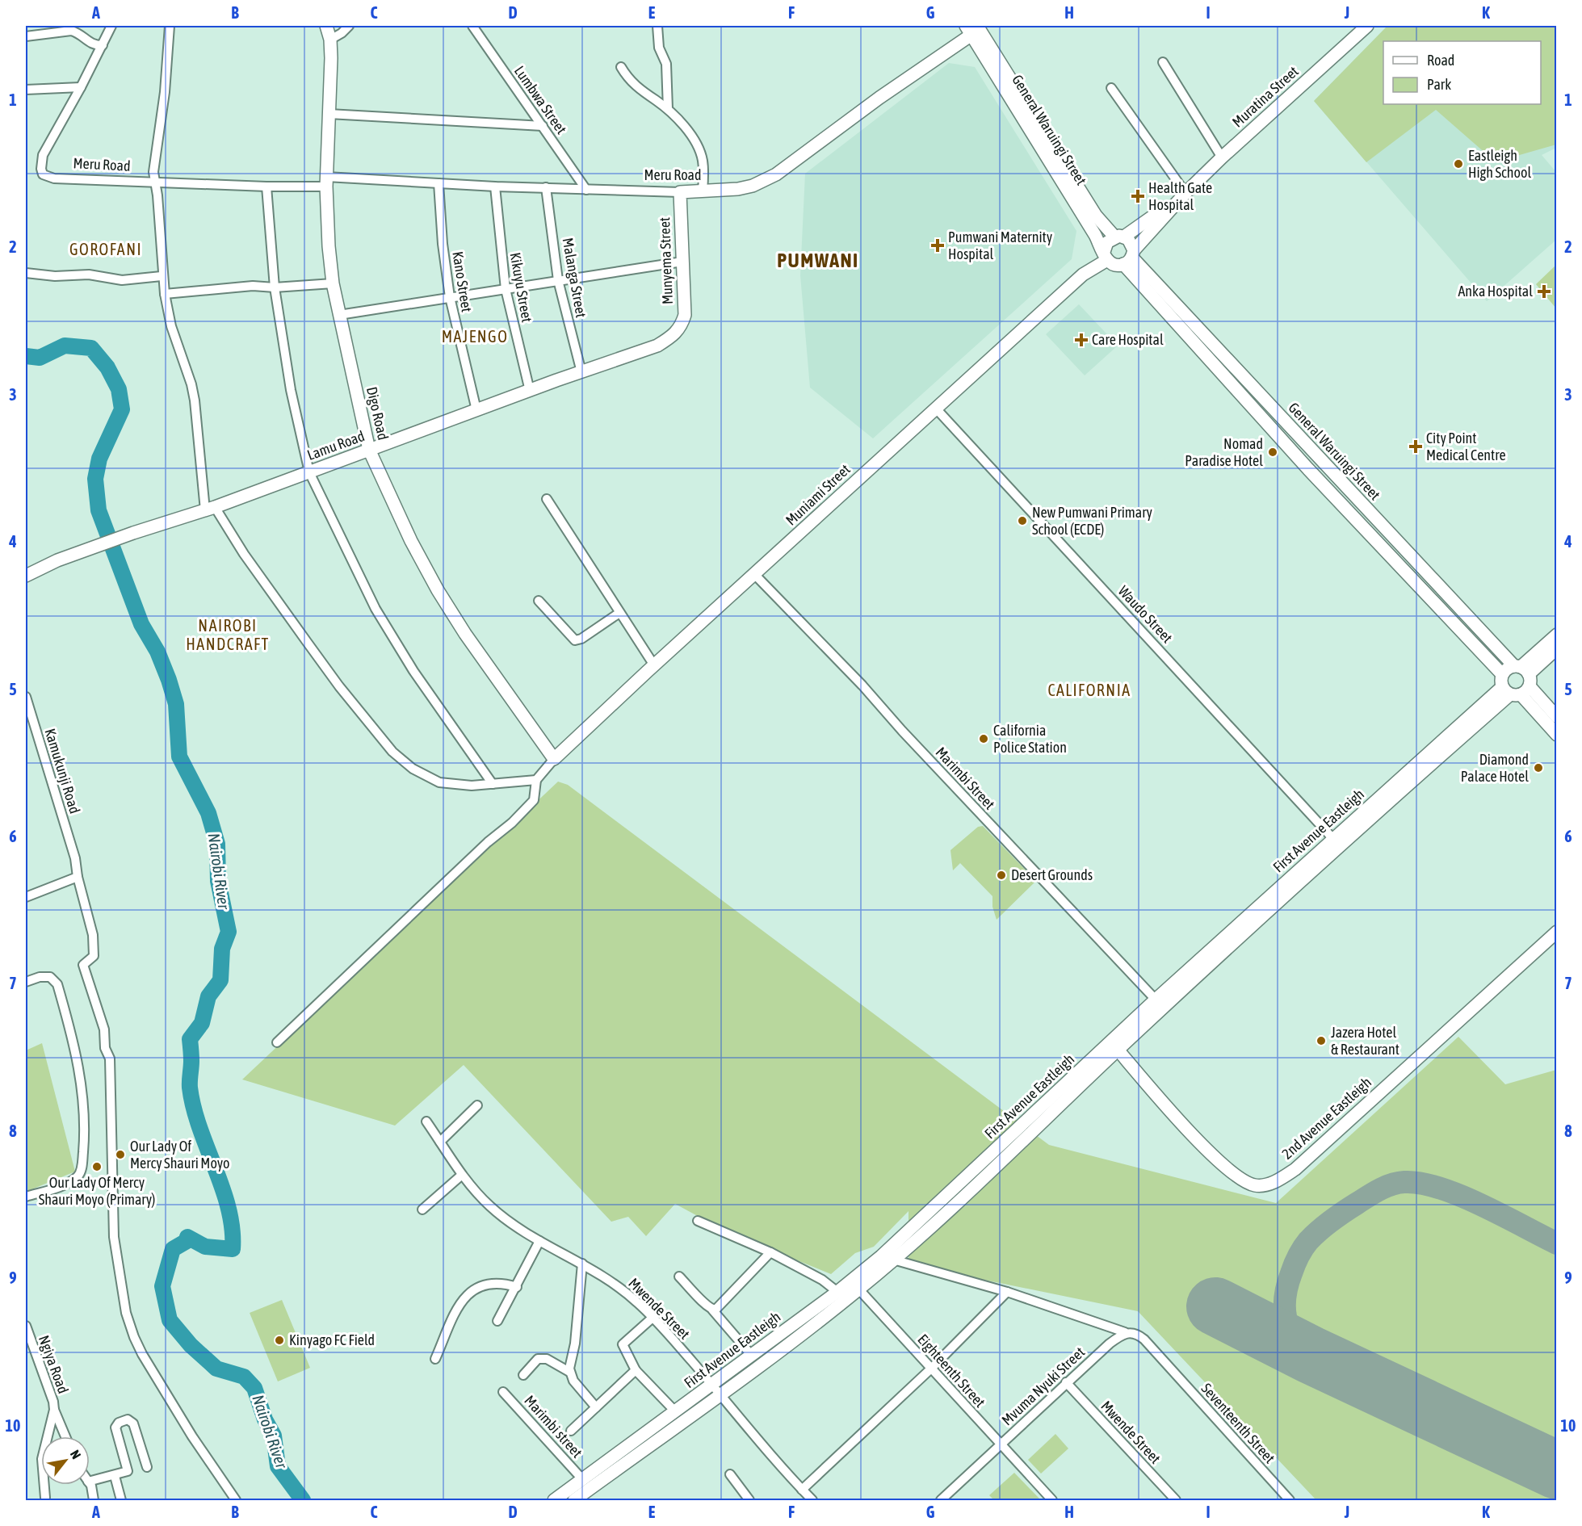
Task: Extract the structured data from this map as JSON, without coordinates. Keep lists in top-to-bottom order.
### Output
{
  "streets": {
    "main road": [
      "Muratina Street",
      "General Waruingi Street",
      "Meru Road",
      "Munyema Street",
      "Digo Road",
      "Lamu Road",
      "Muniami Street",
      "First Avenue Eastleigh",
      "2nd Avenue Eastleigh"
    ],
    "street": [
      "Lumbwa Street",
      "Malanga Street",
      "Kano Street",
      "Kikuyu Street",
      "Waudo Street",
      "Kamukunji Road",
      "Marimbi Street",
      "Mwende Street",
      "Ngiya Road",
      "Eighteenth Street",
      "Mvuma Nyuki Street",
      "Seventeenth Street",
      "Marimbi street"
    ]
  },
  "crossings": [
    ["Muratina Street", "General Waruingi Street"],
    ["Muratina Street", "Muniami Street"],
    ["Lumbwa Street", "Meru Road"],
    ["General Waruingi Street", "Meru Road"],
    ["General Waruingi Street", "Muniami Street"],
    ["General Waruingi Street", "First Avenue Eastleigh"],
    ["Meru Road", "Munyema Street"],
    ["Meru Road", "Malanga Street"],
    ["Meru Road", "Kano Street"],
    ["Meru Road", "Kikuyu Street"],
    ["Meru Road", "Digo Road"],
    ["Munyema Street", "Lamu Road"],
    ["Malanga Street", "Lamu Road"],
    ["Kano Street", "Lamu Road"],
    ["Kikuyu Street", "Lamu Road"],
    ["Digo Road", "Lamu Road"],
    ["Digo Road", "Muniami Street"],
    ["Muniami Street", "Waudo Street"],
    ["Muniami Street", "Marimbi Street"],
    ["Waudo Street", "First Avenue Eastleigh"],
    ["Marimbi Street", "First Avenue Eastleigh"],
    ["First Avenue Eastleigh", "2nd Avenue Eastleigh"],
    ["First Avenue Eastleigh", "Mwende Street"],
    ["First Avenue Eastleigh", "Eighteenth Street"],
    ["First Avenue Eastleigh", "Marimbi street"],
    ["Mwende Street", "Mvuma Nyuki Street"],
    ["Eighteenth Street", "Mvuma Nyuki Street"],
    ["Mvuma Nyuki Street", "Seventeenth Street"]
  ],
  "districts": [
    "GOROFANI",
    "PUMWANI",
    "MAJENGO",
    "NAIROBI HANDCRAFT",
    "CALIFORNIA"
  ],
  "water": ["Nairobi River"],
  "places": {
    "other": [
      "Eastleigh High School",
      "Nomad Paradise Hotel",
      "New Pumwani Primary School (ECDE)",
      "California Police Station",
      "Diamond Palace Hotel",
      "Desert Grounds",
      "Jazera Hotel & Restaurant",
      "Our Lady Of Mercy Shauri Moyo",
      "Our Lady Of Mercy Shauri Moyo (Primary)",
      "Kinyago FC Field"
    ],
    "health": [
      "Health Gate Hospital",
      "Pumwani Maternity Hospital",
      "Anka Hospital",
      "Care Hospital",
      "City Point Medical Centre"
    ]
  },
  "legend": ["Road", "Park"],
  "north": "top right",
  "grid": {
    "columns": [
      "A",
      "B",
      "C",
      "D",
      "E",
      "F",
      "G",
      "H",
      "I",
      "J",
      "K"
    ],
    "rows": [
      "1",
      "2",
      "3",
      "4",
      "5",
      "6",
      "7",
      "8",
      "9",
      "10"
    ]
  }
}
